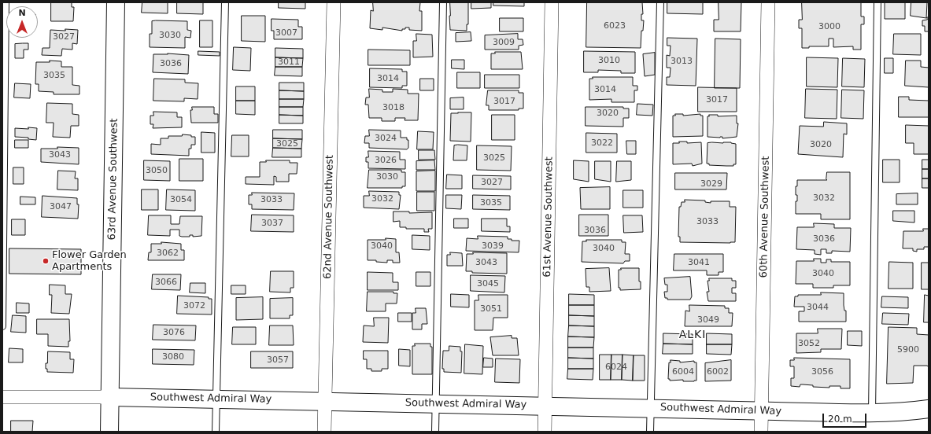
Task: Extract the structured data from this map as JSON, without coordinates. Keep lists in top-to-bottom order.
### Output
{
  "streets": {
    "main road": ["63rd Avenue Southwest", "Southwest Admiral Way"],
    "street": ["62nd Avenue Southwest", "61st Avenue Southwest", "60th Avenue Southwest"]
  },
  "crossings": [
    ["63rd Avenue Southwest", "Southwest Admiral Way"],
    ["62nd Avenue Southwest", "Southwest Admiral Way"],
    ["61st Avenue Southwest", "Southwest Admiral Way"],
    ["60th Avenue Southwest", "Southwest Admiral Way"]
  ],
  "districts": ["ALKI"],
  "places": ["Flower Garden Apartments"],
  "house_numbers": [
    "6023",
    "3000",
    "3007",
    "3030",
    "3027",
    "3009",
    "3010",
    "3013",
    "3011",
    "3036",
    "3035",
    "3014",
    "3014",
    "3017",
    "3017",
    "3018",
    "3020",
    "3024",
    "3022",
    "3025",
    "3020",
    "3043",
    "3025",
    "3026",
    "3050",
    "3030",
    "3027",
    "3029",
    "3032",
    "3032",
    "3054",
    "3033",
    "3035",
    "3047",
    "3033",
    "3037",
    "3036",
    "3036",
    "3040",
    "3039",
    "3040",
    "3062",
    "3043",
    "3041",
    "3040",
    "3066",
    "3045",
    "3072",
    "3044",
    "3051",
    "3049",
    "3076",
    "3052",
    "5900",
    "3080",
    "3057",
    "6024",
    "6004",
    "6002",
    "3056"
  ],
  "scale_bar": "20 m",
  "north": "top"
}
